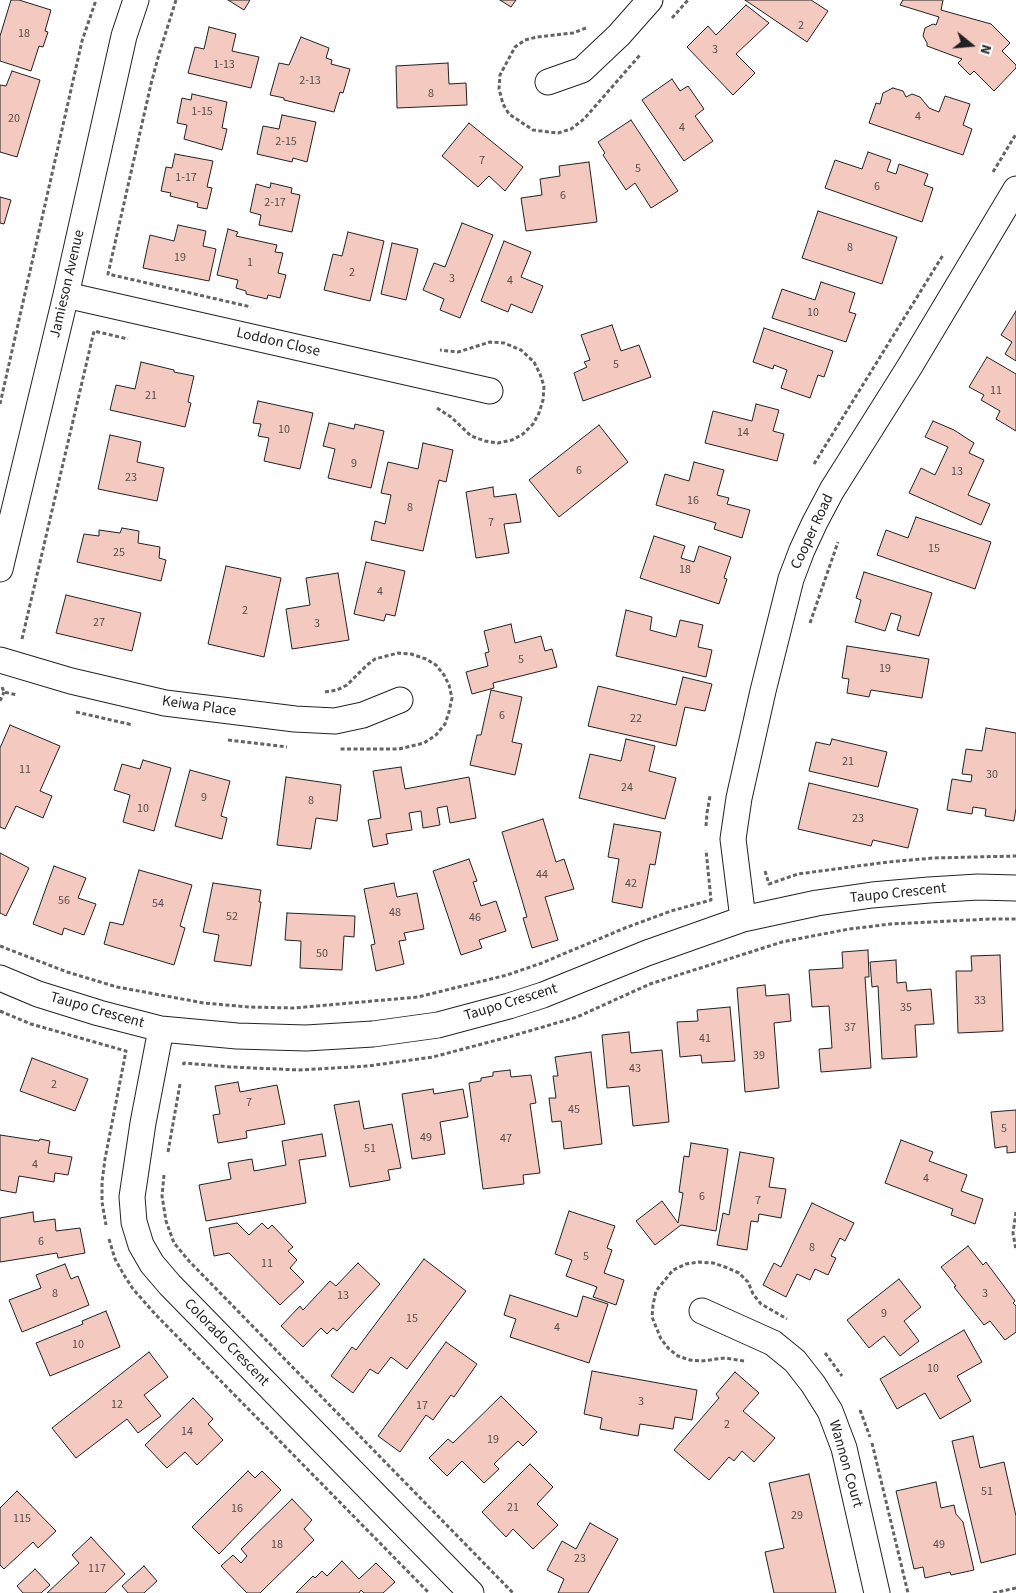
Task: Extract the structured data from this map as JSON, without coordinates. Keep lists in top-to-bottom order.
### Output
{
  "streets": {
    "street": [
      "Jamieson Avenue",
      "Loddon Close",
      "Cooper Road",
      "Keiwa Place",
      "Taupo Crescent",
      "Colorado Crescent",
      "Wannon Court"
    ]
  },
  "crossings": [
    ["Jamieson Avenue", "Loddon Close"],
    ["Cooper Road", "Taupo Crescent"],
    ["Taupo Crescent", "Colorado Crescent"]
  ],
  "house_numbers": [
    "2",
    "18",
    "3",
    "1-13",
    "2-13",
    "8",
    "1-15",
    "4",
    "20",
    "4",
    "2-15",
    "7",
    "5",
    "1-17",
    "6",
    "6",
    "2-17",
    "8",
    "19",
    "1",
    "2",
    "3",
    "4",
    "10",
    "5",
    "11",
    "21",
    "10",
    "14",
    "9",
    "6",
    "13",
    "23",
    "16",
    "8",
    "7",
    "15",
    "25",
    "18",
    "4",
    "2",
    "27",
    "3",
    "5",
    "19",
    "6",
    "22",
    "21",
    "11",
    "30",
    "24",
    "9",
    "8",
    "10",
    "23",
    "44",
    "42",
    "56",
    "54",
    "48",
    "52",
    "46",
    "50",
    "33",
    "35",
    "37",
    "41",
    "39",
    "43",
    "2",
    "7",
    "45",
    "5",
    "49",
    "47",
    "51",
    "4",
    "4",
    "6",
    "7",
    "6",
    "8",
    "5",
    "11",
    "8",
    "3",
    "13",
    "9",
    "15",
    "4",
    "10",
    "10",
    "3",
    "12",
    "17",
    "2",
    "14",
    "19",
    "51",
    "21",
    "16",
    "29",
    "115",
    "18",
    "49",
    "23",
    "117"
  ],
  "north": "right"
}
